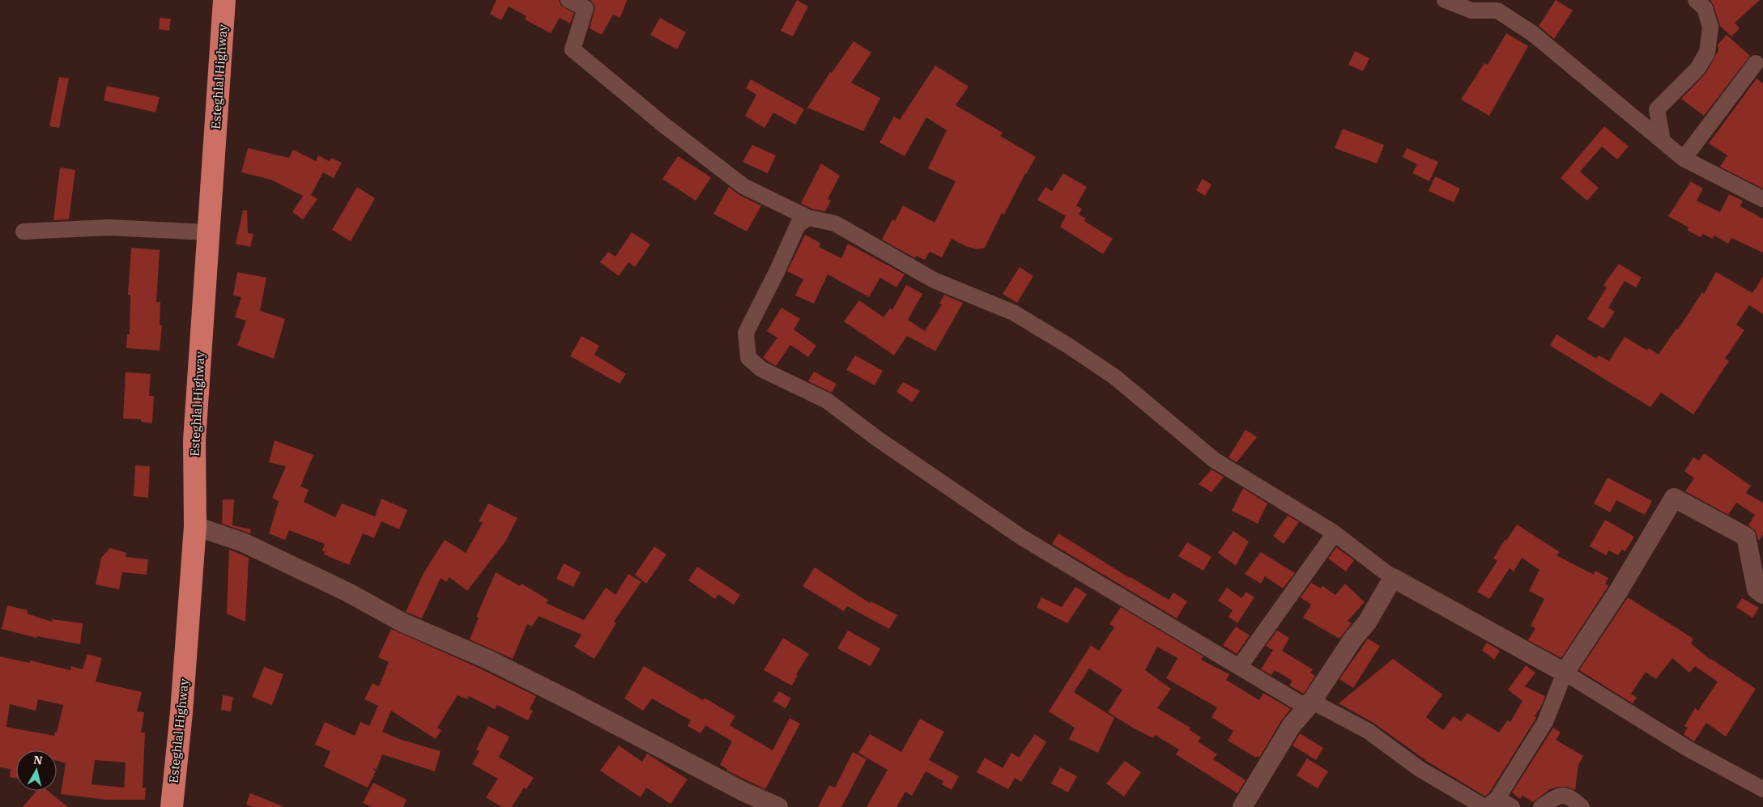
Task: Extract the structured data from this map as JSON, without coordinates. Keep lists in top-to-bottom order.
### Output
{
  "streets": {
    "highway": ["Esteghlal Highway"]
  },
  "north": "top"
}
